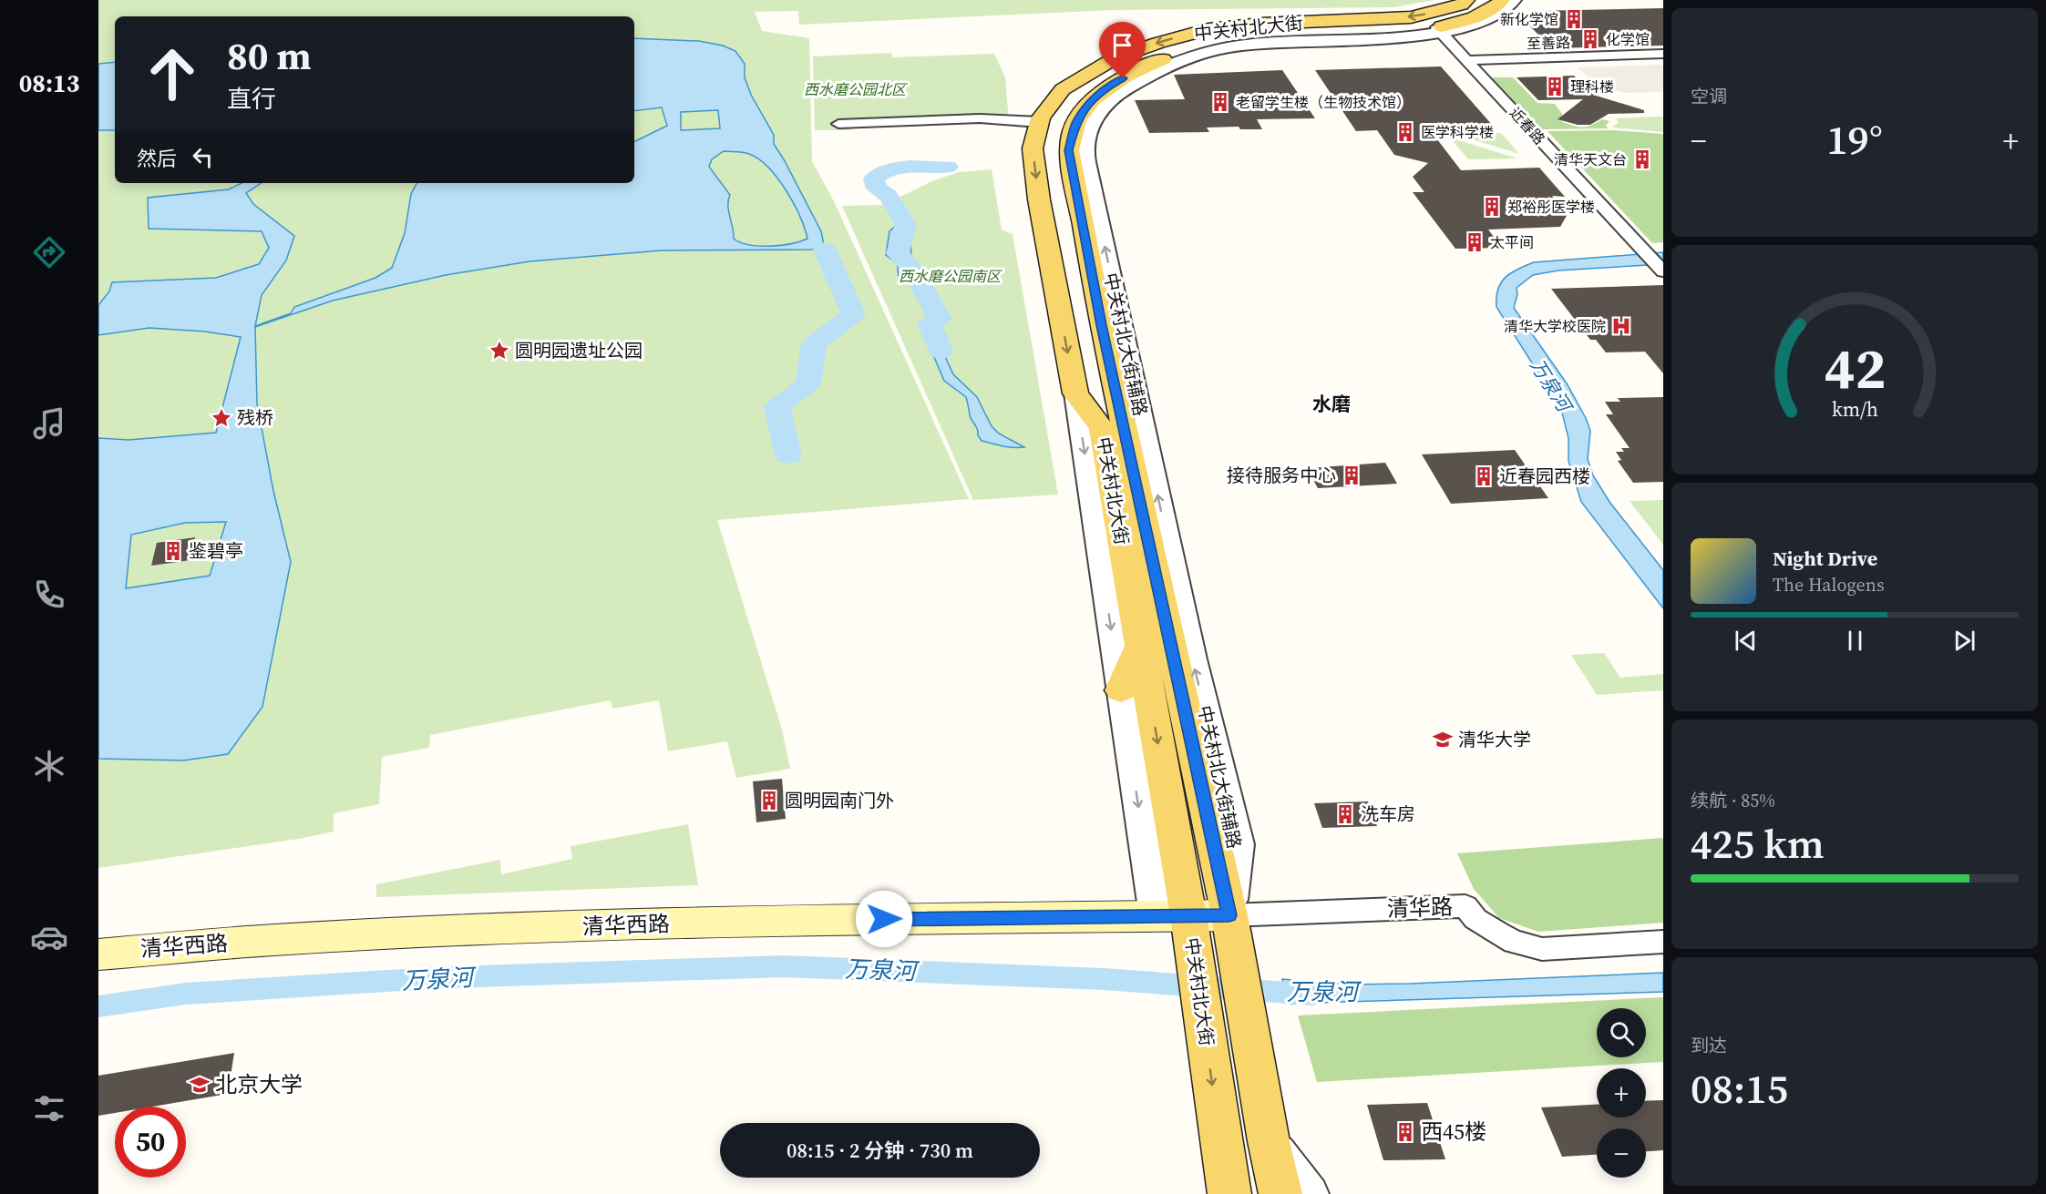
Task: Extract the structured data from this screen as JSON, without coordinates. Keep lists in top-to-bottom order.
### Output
{
  "streets": {
    "main road": ["中关村北大街", "清华西路"],
    "street": [
      "至善路",
      "近春路",
      "中关村北大街辅路",
      "清华路"
    ]
  },
  "crossings": [
    ["中关村北大街", "清华西路"],
    ["至善路", "近春路"],
    ["近春路", "中关村北大街辅路"],
    ["中关村北大街辅路", "清华路"],
    ["中关村北大街辅路", "清华西路"],
    ["清华路", "清华西路"]
  ],
  "districts": ["水磨"],
  "water": ["万泉河"],
  "parks": ["西水磨公园北区", "西水磨公园南区"],
  "places": {
    "building": [
      "新化学馆",
      "化学馆",
      "理科楼",
      "老留学生楼（生物技术馆）",
      "医学科学楼",
      "清华天文台",
      "郑裕彤医学楼",
      "太平间",
      "接待服务中心",
      "近春园西楼",
      "鉴碧亭",
      "圆明园南门外",
      "洗车房",
      "西45楼"
    ],
    "hospital": ["清华大学校医院"],
    "place": ["圆明园遗址公园", "残桥"],
    "school or university": ["清华大学", "北京大学"]
  },
  "page": {
    "tabs": "08:13",
    "tile": [
      "空调",
      ["续航 · 85%", "425 km"],
      ["到达", "08:15"]
    ],
    "turn": ["80 m", "直行"],
    "heat": ["−", "19°", "+"],
    "then": "然后",
    "song": ["Night Drive", "The Halogens"],
    "map_buttons": ["+", "−"],
    "limit": "50",
    "trip": "08:15 · 2 分钟 · 730 m",
    "gauge": ["42", "km/h"]
  }
}
